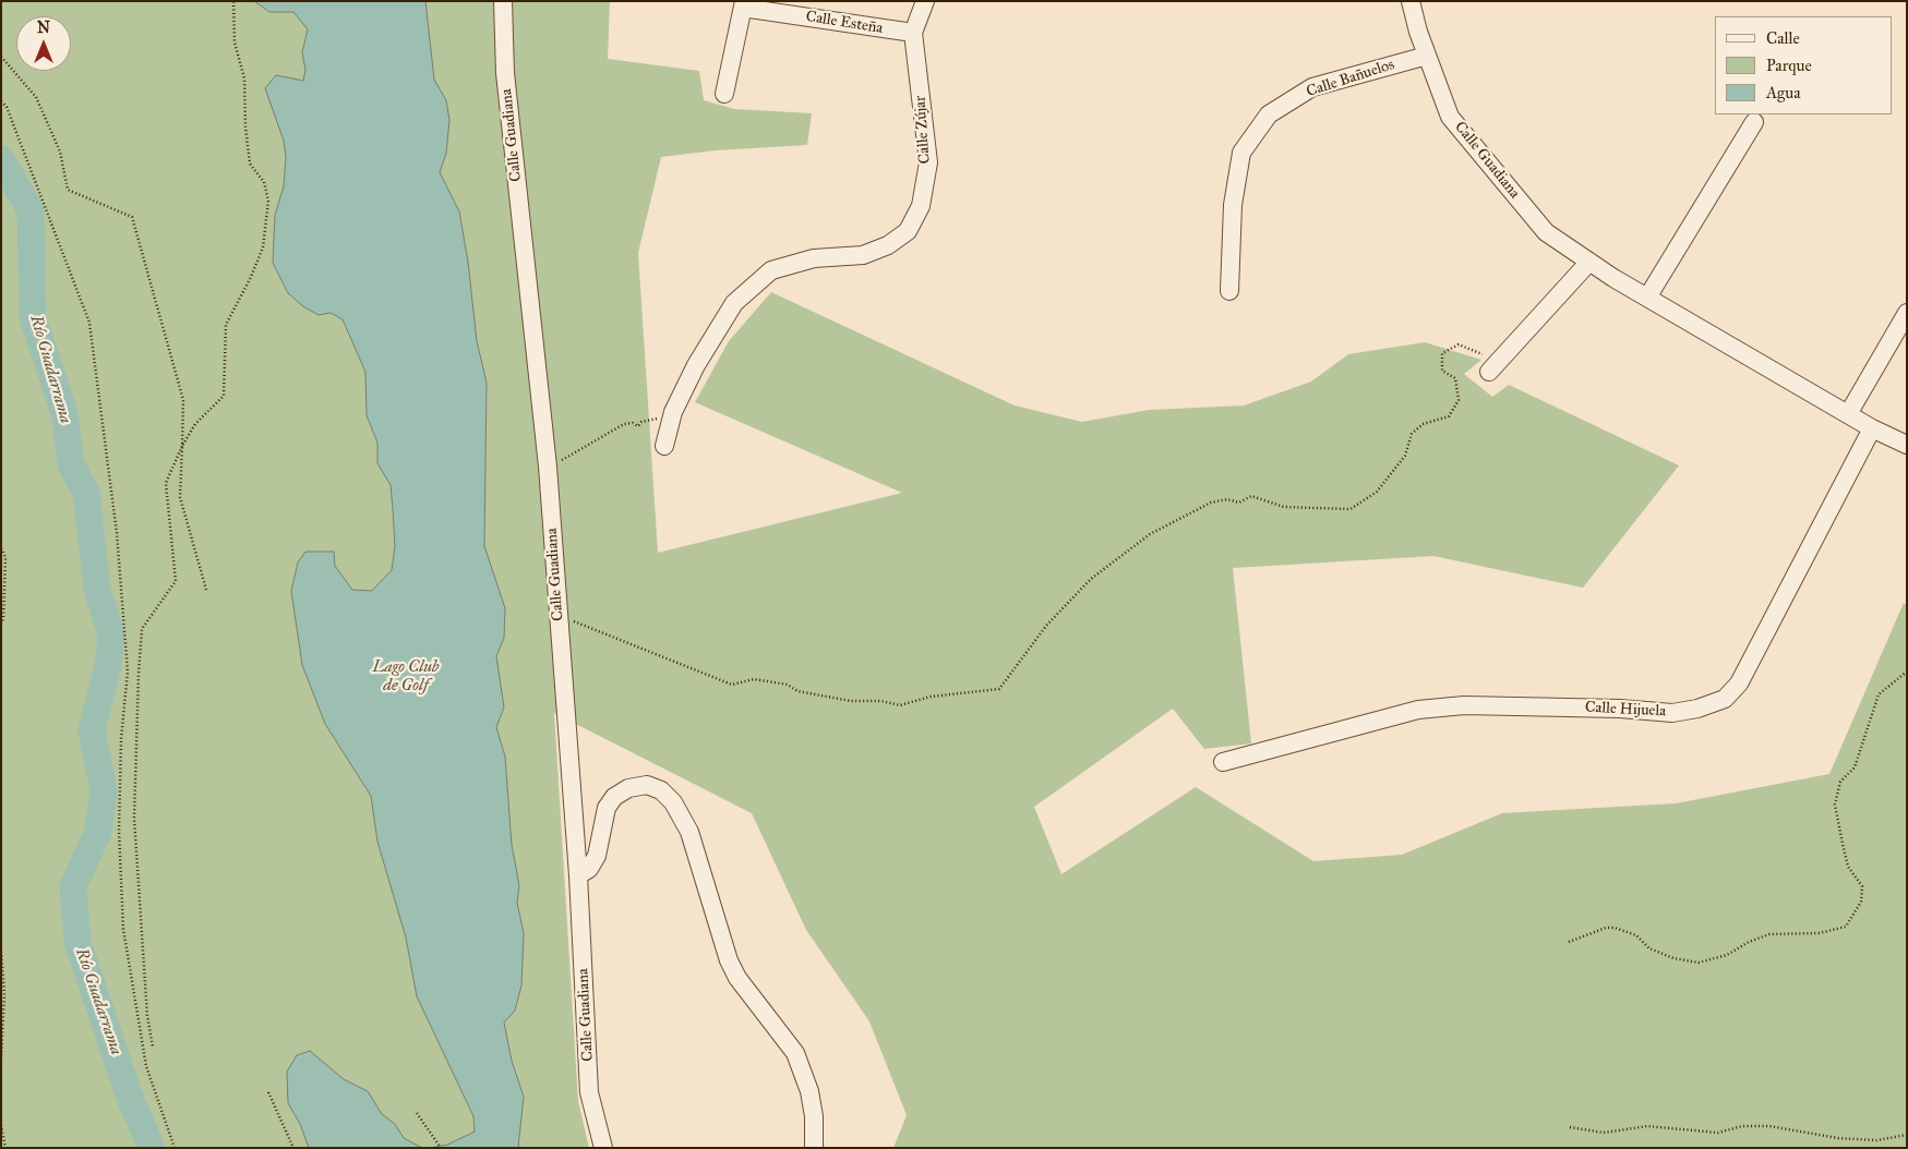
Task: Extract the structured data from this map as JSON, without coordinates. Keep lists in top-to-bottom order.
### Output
{
  "streets": {
    "street": [
      "Calle Esteña",
      "Calle Bañuelos",
      "Calle Zújar",
      "Calle Guadiana",
      "Calle Hijuela"
    ]
  },
  "crossings": [
    ["Calle Esteña", "Calle Zújar"],
    ["Calle Bañuelos", "Calle Guadiana"],
    ["Calle Guadiana", "Calle Hijuela"]
  ],
  "water": ["Río Guadarrama", "Lago Club de Golf"],
  "legend": ["Calle", "Parque", "Agua"],
  "north": "top"
}
